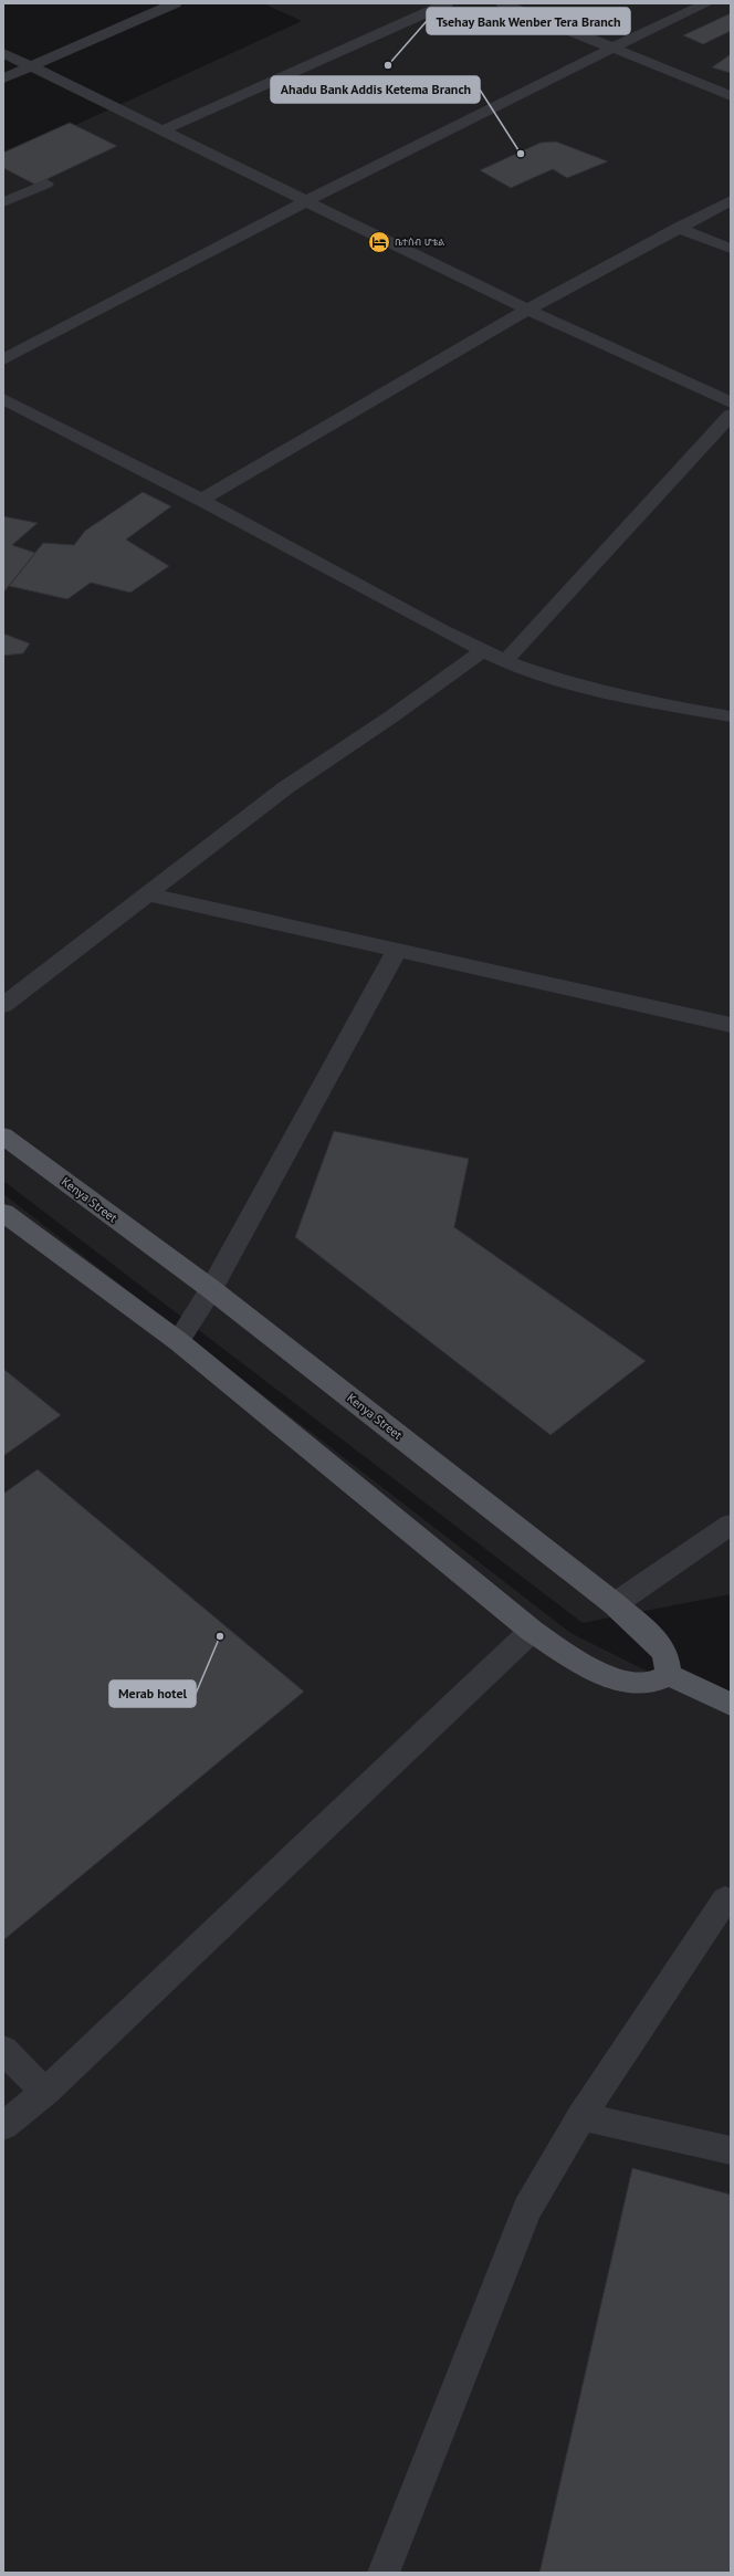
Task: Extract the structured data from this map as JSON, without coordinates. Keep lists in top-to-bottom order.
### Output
{
  "streets": {
    "main road": ["Kenya Street"]
  },
  "places": {
    "other": ["Tsehay Bank Wenber Tera Branch", "Ahadu Bank Addis Ketema Branch", "Merab hotel"],
    "hotel": ["ቤተሰብ ሆቴል"]
  }
}
